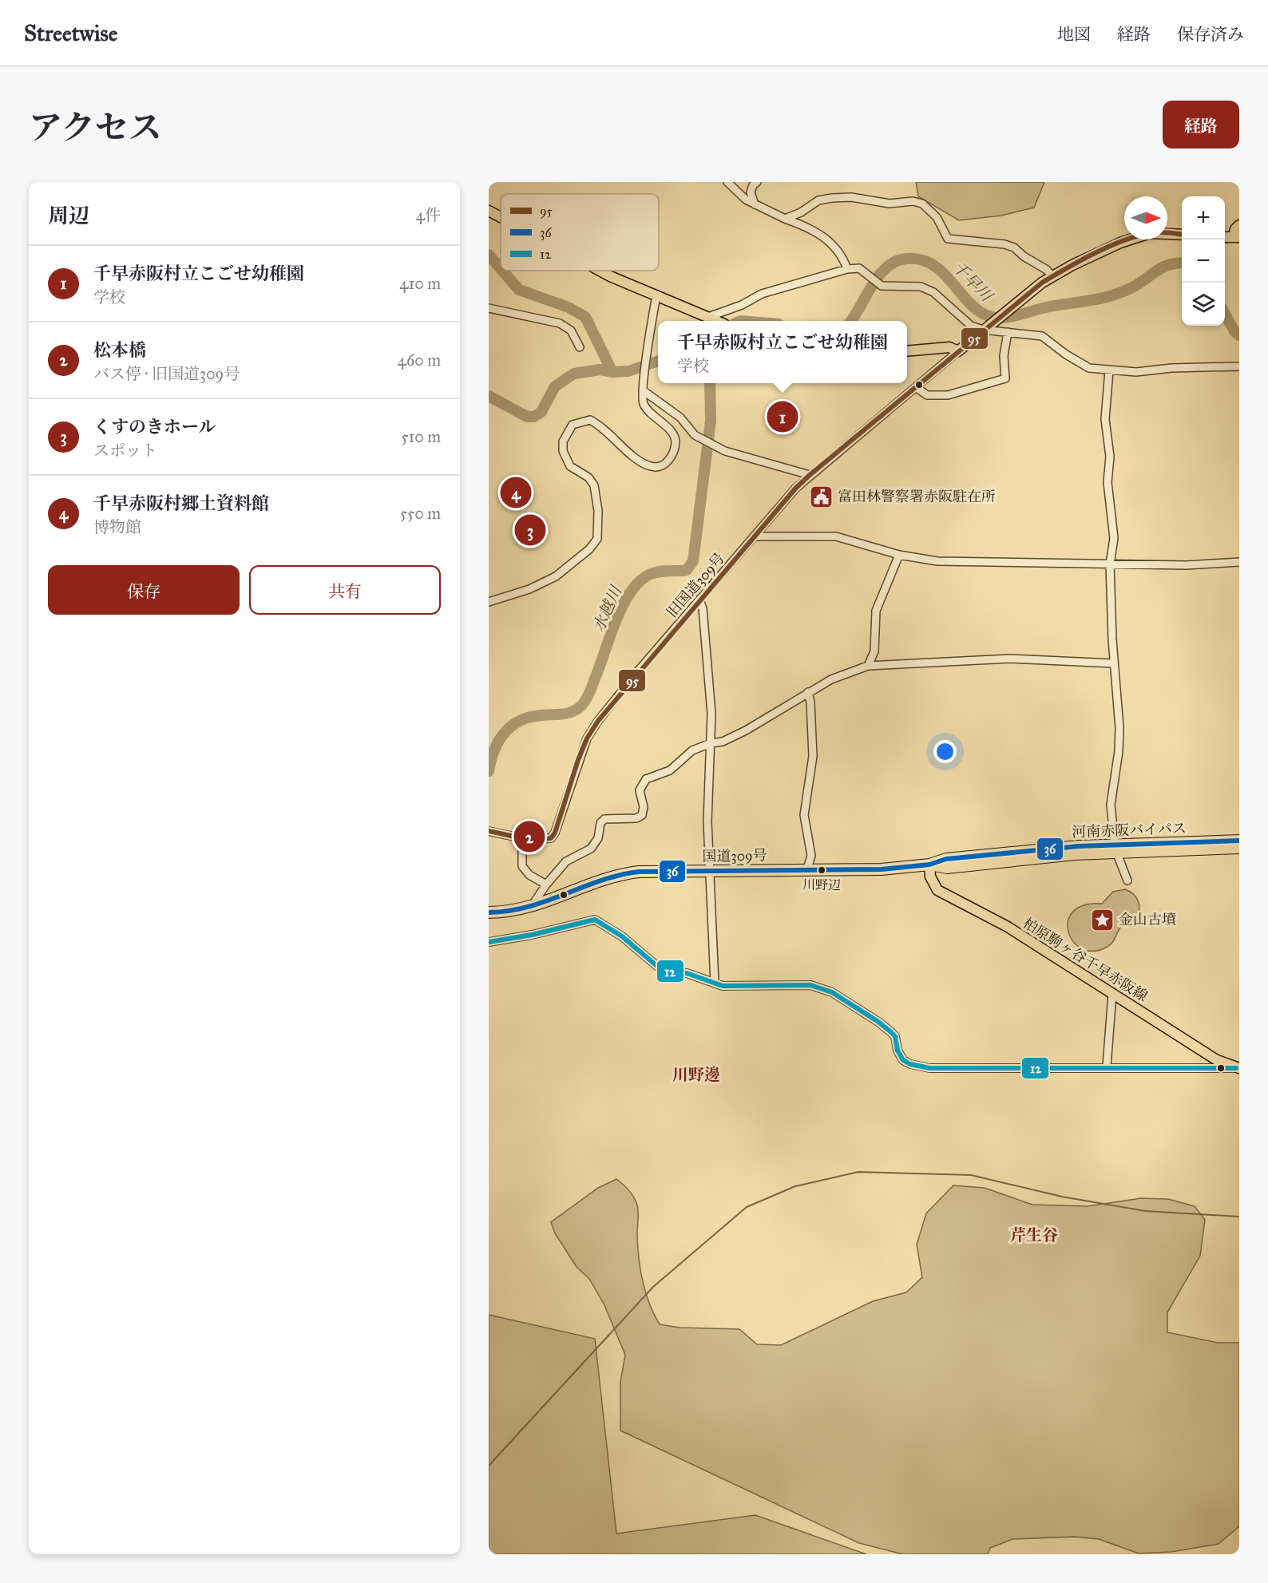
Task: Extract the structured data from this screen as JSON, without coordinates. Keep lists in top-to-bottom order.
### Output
{
  "streets": {
    "highway": ["河南赤阪バイパス", "国道309号"],
    "main road": ["柏原駒ヶ谷千早赤阪線"],
    "street": ["旧国道309号"]
  },
  "crossings": [
    ["河南赤阪バイパス", "国道309号"],
    ["河南赤阪バイパス", "柏原駒ヶ谷千早赤阪線"],
    ["国道309号", "柏原駒ヶ谷千早赤阪線"]
  ],
  "districts": ["川野邊", "芹生谷"],
  "water": ["千早川", "水越川"],
  "places": {
    "public building": ["富田林警察署赤阪駐在所"],
    "other": ["川野辺"],
    "place": ["金山古墳"]
  },
  "lines": ["transit line 95", "transit line 36", "transit line 12"],
  "legend": ["95", "36", "12"],
  "north": "right",
  "page": {
    "header": "Streetwise",
    "nav": ["地図", "経路", "保存済み"],
    "title": "アクセス",
    "buttons": [
      "経路",
      ["保存", "共有"]
    ],
    "heading": ["周辺", "4件"],
    "map_buttons": ["+", "−"],
    "list": [
      {
        "mark": "1",
        "name": "千早赤阪村立こごせ幼稚園",
        "note": "学校",
        "value": "410 m"
      },
      {
        "mark": "2",
        "name": "松本橋",
        "note": "バス停 · 旧国道309号",
        "value": "460 m"
      },
      {
        "mark": "3",
        "name": "くすのきホール",
        "note": "スポット",
        "value": "510 m"
      },
      {
        "mark": "4",
        "name": "千早赤阪村郷土資料館",
        "note": "博物館",
        "value": "550 m"
      }
    ],
    "popup": ["千早赤阪村立こごせ幼稚園", "学校"],
    "pins": [
      "1",
      "4",
      "3",
      "2"
    ]
  }
}
